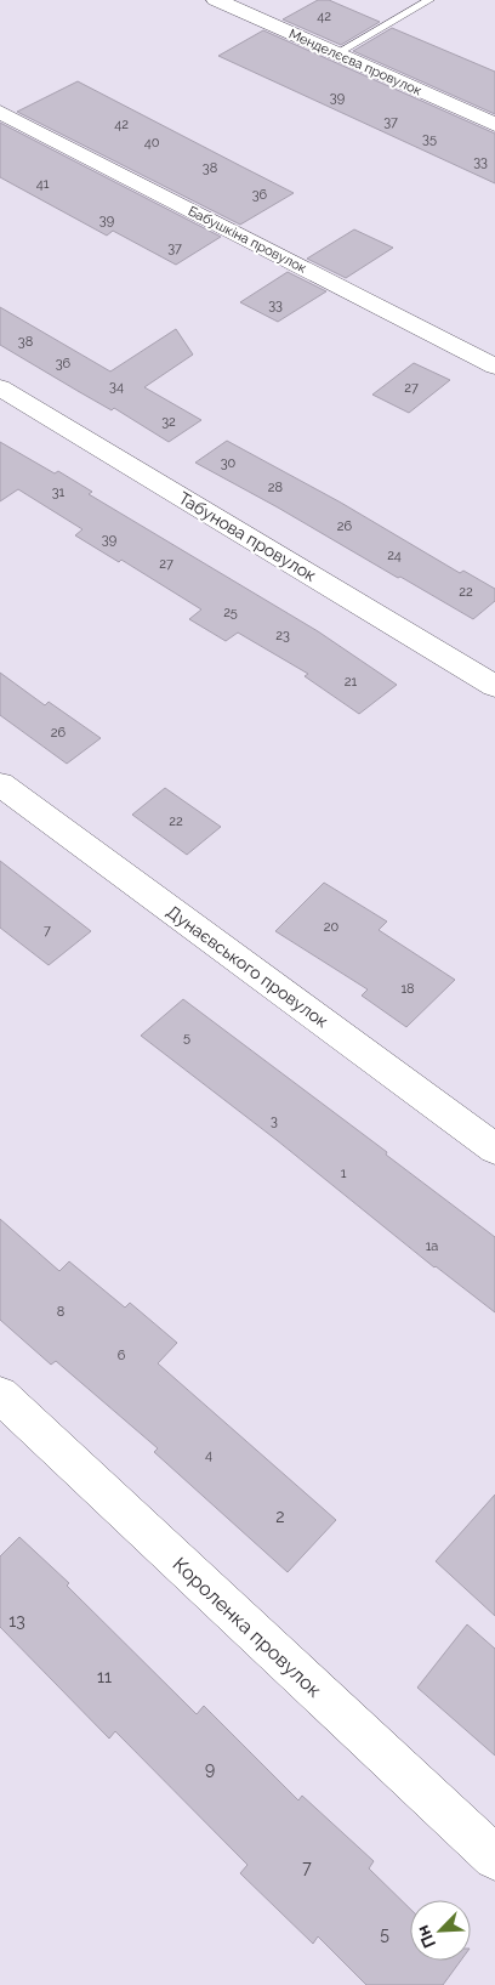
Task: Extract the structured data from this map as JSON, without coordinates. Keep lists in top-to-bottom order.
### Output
{
  "streets": {
    "street": [
      "Менделєєва провулок",
      "Бабушкіна провулок",
      "Табунова провулок",
      "Дунаєвського провулок",
      "Короленка провулок"
    ]
  },
  "house_numbers": [
    "42",
    "39",
    "37",
    "42",
    "35",
    "40",
    "33",
    "38",
    "41",
    "36",
    "39",
    "37",
    "33",
    "38",
    "36",
    "34",
    "27",
    "32",
    "30",
    "28",
    "31",
    "26",
    "39",
    "24",
    "27",
    "22",
    "25",
    "23",
    "21",
    "26",
    "22",
    "20",
    "7",
    "18",
    "5",
    "3",
    "1",
    "1а",
    "8",
    "6",
    "4",
    "2",
    "13",
    "11",
    "9",
    "7",
    "5"
  ],
  "north": "bottom left"
}
